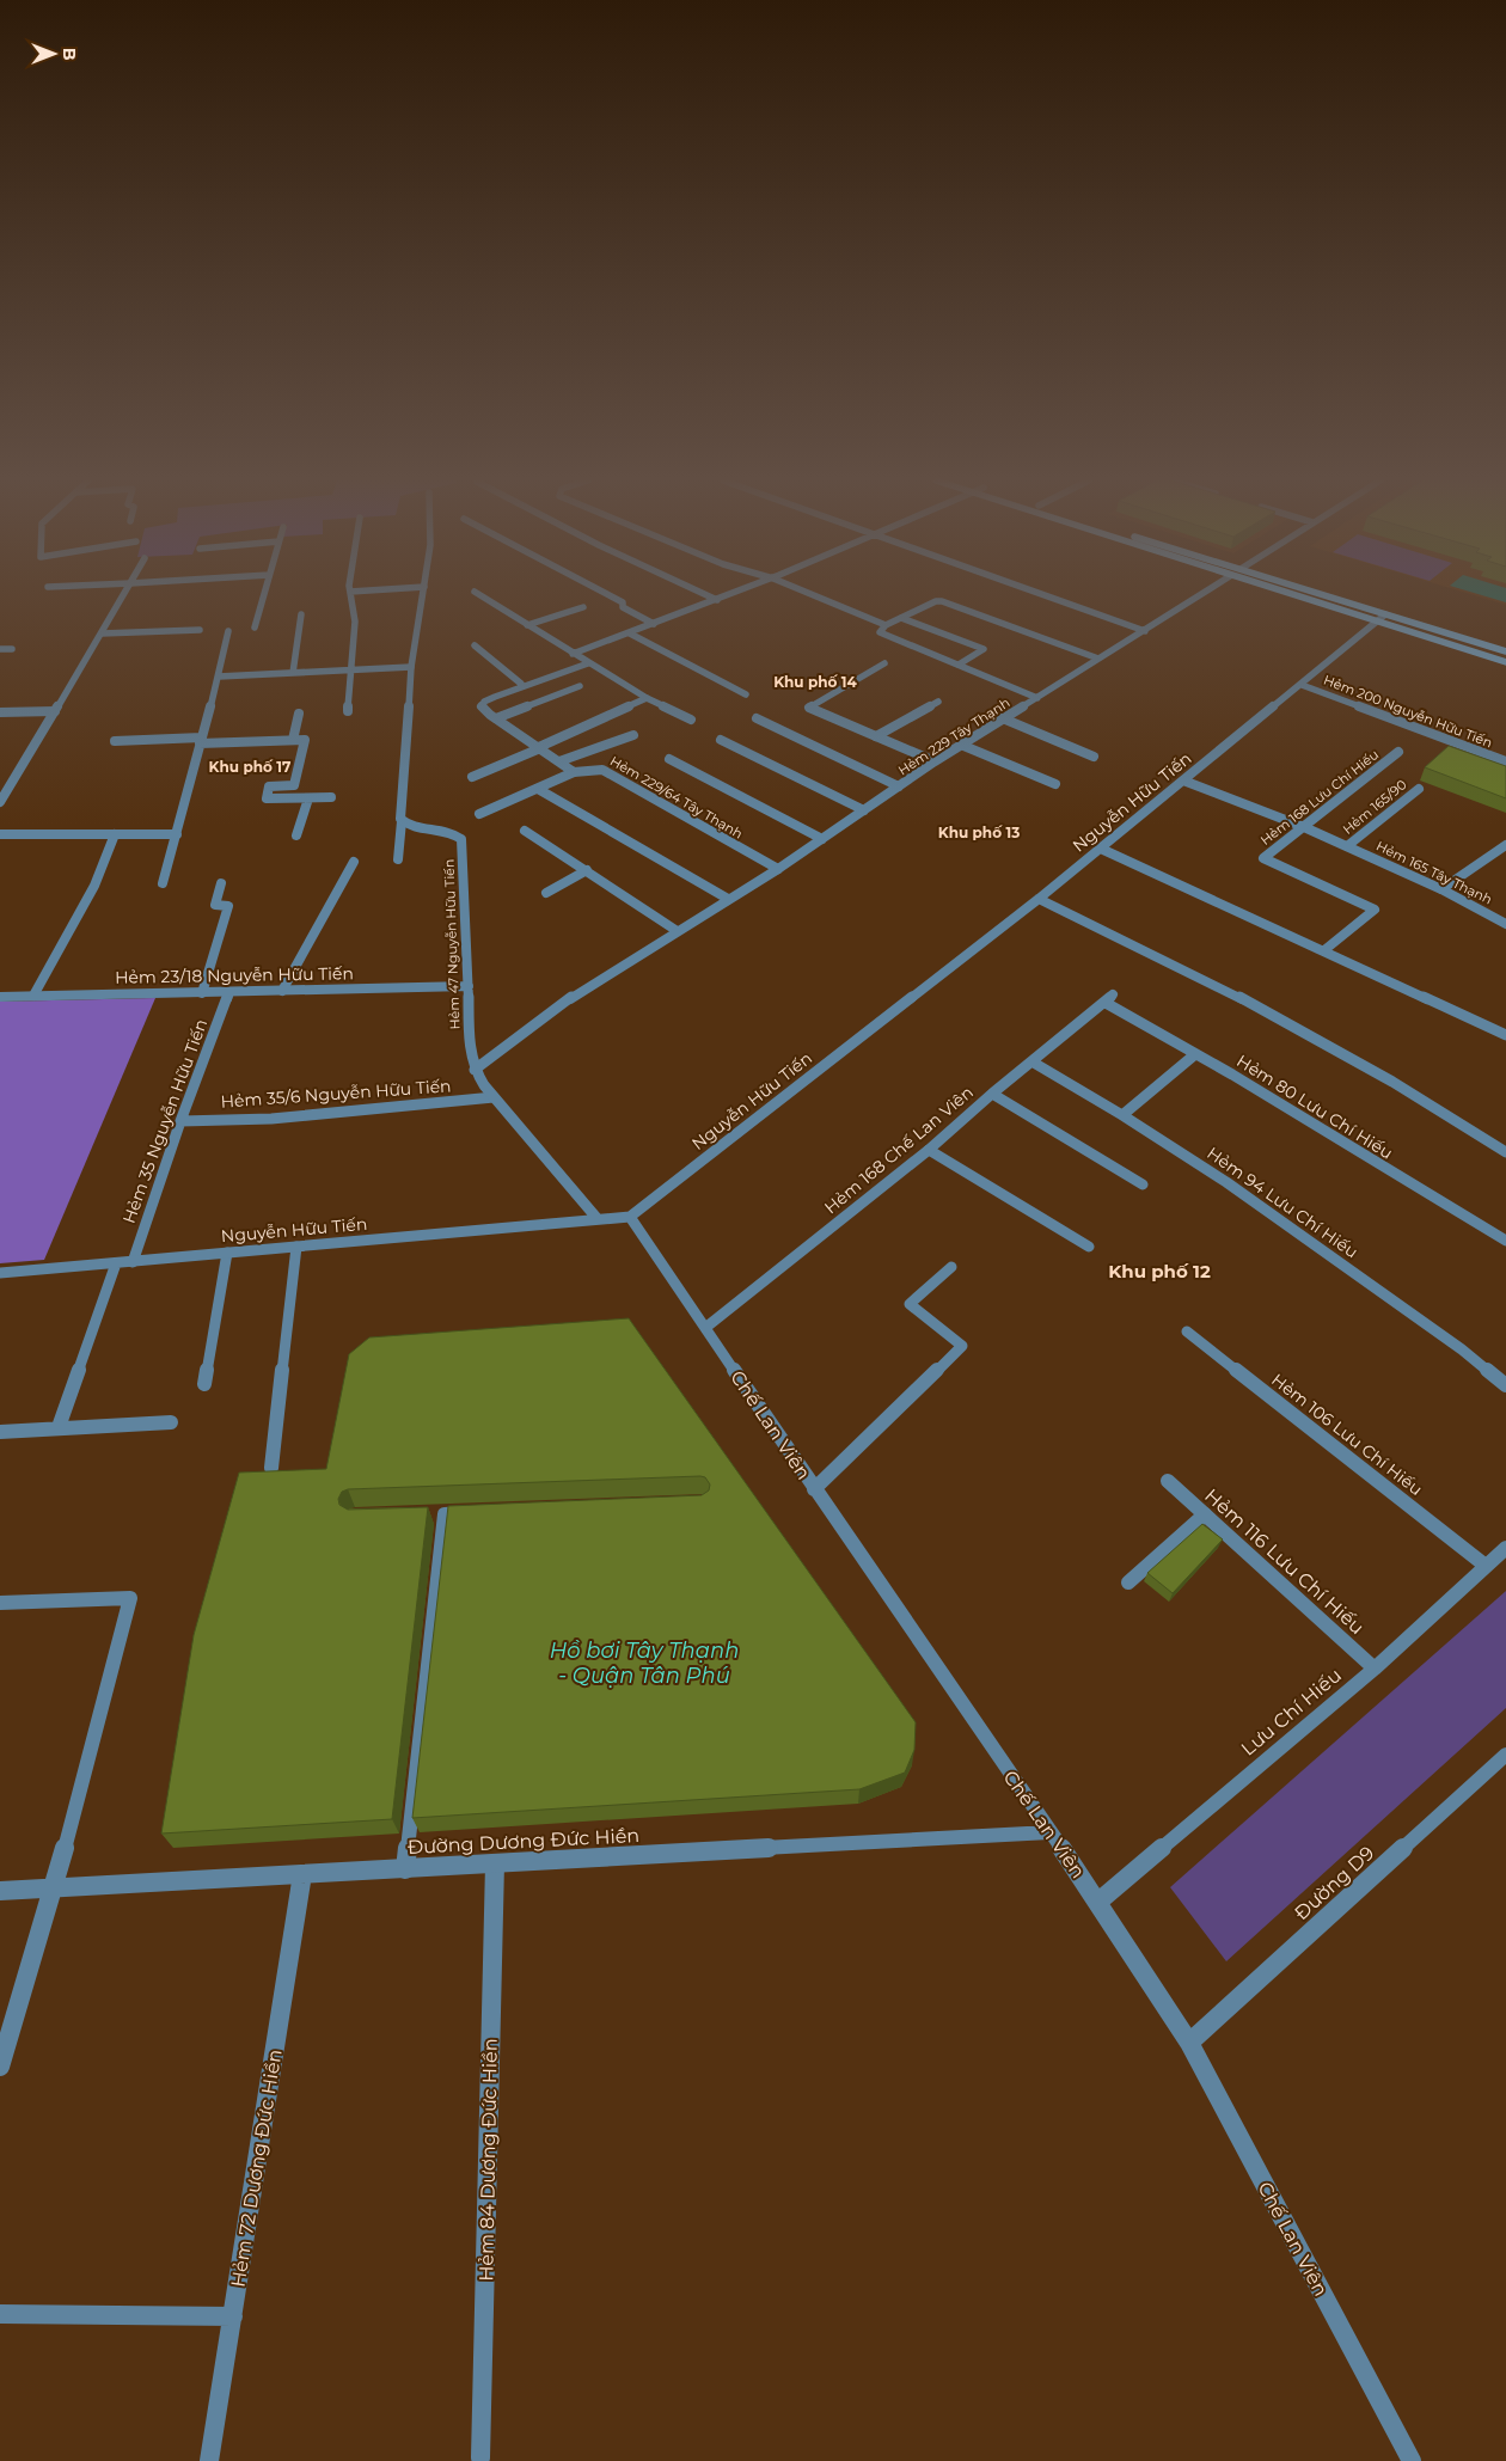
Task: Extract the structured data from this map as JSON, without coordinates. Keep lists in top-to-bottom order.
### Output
{
  "streets": {
    "street": [
      "Hẻm 200 Nguyễn Hữu Tiến",
      "Hẻm 229 Tây Thạnh",
      "Hẻm 229/64 Tây Thạnh",
      "Hẻm 168 Lưu Chí Hiếu",
      "Nguyễn Hữu Tiến",
      "Hẻm 165/90",
      "Hẻm 165 Tây Thạnh",
      "Hẻm 47 Nguyễn Hữu Tiến",
      "Hẻm 23/18 Nguyễn Hữu Tiến",
      "Hẻm 35/6 Nguyễn Hữu Tiến",
      "Hẻm 80 Lưu Chí Hiếu",
      "Hẻm 35 Nguyễn Hữu Tiến",
      "Hẻm 168 Chế Lan Viên",
      "Hẻm 94 Lưu Chí Hiếu",
      "Chế Lan Viên",
      "Hẻm 106 Lưu Chí Hiếu",
      "Hẻm 116 Lưu Chí Hiếu",
      "Lưu Chí Hiếu",
      "Đường Dương Đức Hiền",
      "Đường D9",
      "Hẻm 84 Dương Đức Hiền",
      "Hẻm 72 Dương Đức Hiền"
    ]
  },
  "crossings": [
    ["Hẻm 200 Nguyễn Hữu Tiến", "Nguyễn Hữu Tiến"],
    ["Hẻm 229 Tây Thạnh", "Hẻm 229/64 Tây Thạnh"],
    ["Hẻm 229 Tây Thạnh", "Hẻm 47 Nguyễn Hữu Tiến"],
    ["Hẻm 168 Lưu Chí Hiếu", "Hẻm 165 Tây Thạnh"],
    ["Nguyễn Hữu Tiến", "Hẻm 165 Tây Thạnh"],
    ["Nguyễn Hữu Tiến", "Hẻm 47 Nguyễn Hữu Tiến"],
    ["Nguyễn Hữu Tiến", "Hẻm 35 Nguyễn Hữu Tiến"],
    ["Nguyễn Hữu Tiến", "Chế Lan Viên"],
    ["Hẻm 165/90", "Hẻm 165 Tây Thạnh"],
    ["Hẻm 47 Nguyễn Hữu Tiến", "Hẻm 23/18 Nguyễn Hữu Tiến"],
    ["Hẻm 47 Nguyễn Hữu Tiến", "Hẻm 35/6 Nguyễn Hữu Tiến"],
    ["Hẻm 23/18 Nguyễn Hữu Tiến", "Hẻm 35 Nguyễn Hữu Tiến"],
    ["Hẻm 35/6 Nguyễn Hữu Tiến", "Hẻm 35 Nguyễn Hữu Tiến"],
    ["Hẻm 80 Lưu Chí Hiếu", "Hẻm 168 Chế Lan Viên"],
    ["Hẻm 168 Chế Lan Viên", "Hẻm 94 Lưu Chí Hiếu"],
    ["Hẻm 168 Chế Lan Viên", "Chế Lan Viên"],
    ["Chế Lan Viên", "Lưu Chí Hiếu"],
    ["Chế Lan Viên", "Đường Dương Đức Hiền"],
    ["Chế Lan Viên", "Đường D9"],
    ["Hẻm 106 Lưu Chí Hiếu", "Lưu Chí Hiếu"],
    ["Hẻm 116 Lưu Chí Hiếu", "Lưu Chí Hiếu"],
    ["Đường Dương Đức Hiền", "Hẻm 84 Dương Đức Hiền"],
    ["Đường Dương Đức Hiền", "Hẻm 72 Dương Đức Hiền"]
  ],
  "districts": [
    "Khu phố 14",
    "Khu phố 17",
    "Khu phố 13",
    "Khu phố 12"
  ],
  "water": ["Hồ bơi Tây Thạnh - Quận Tân Phú"],
  "north": "right"
}
